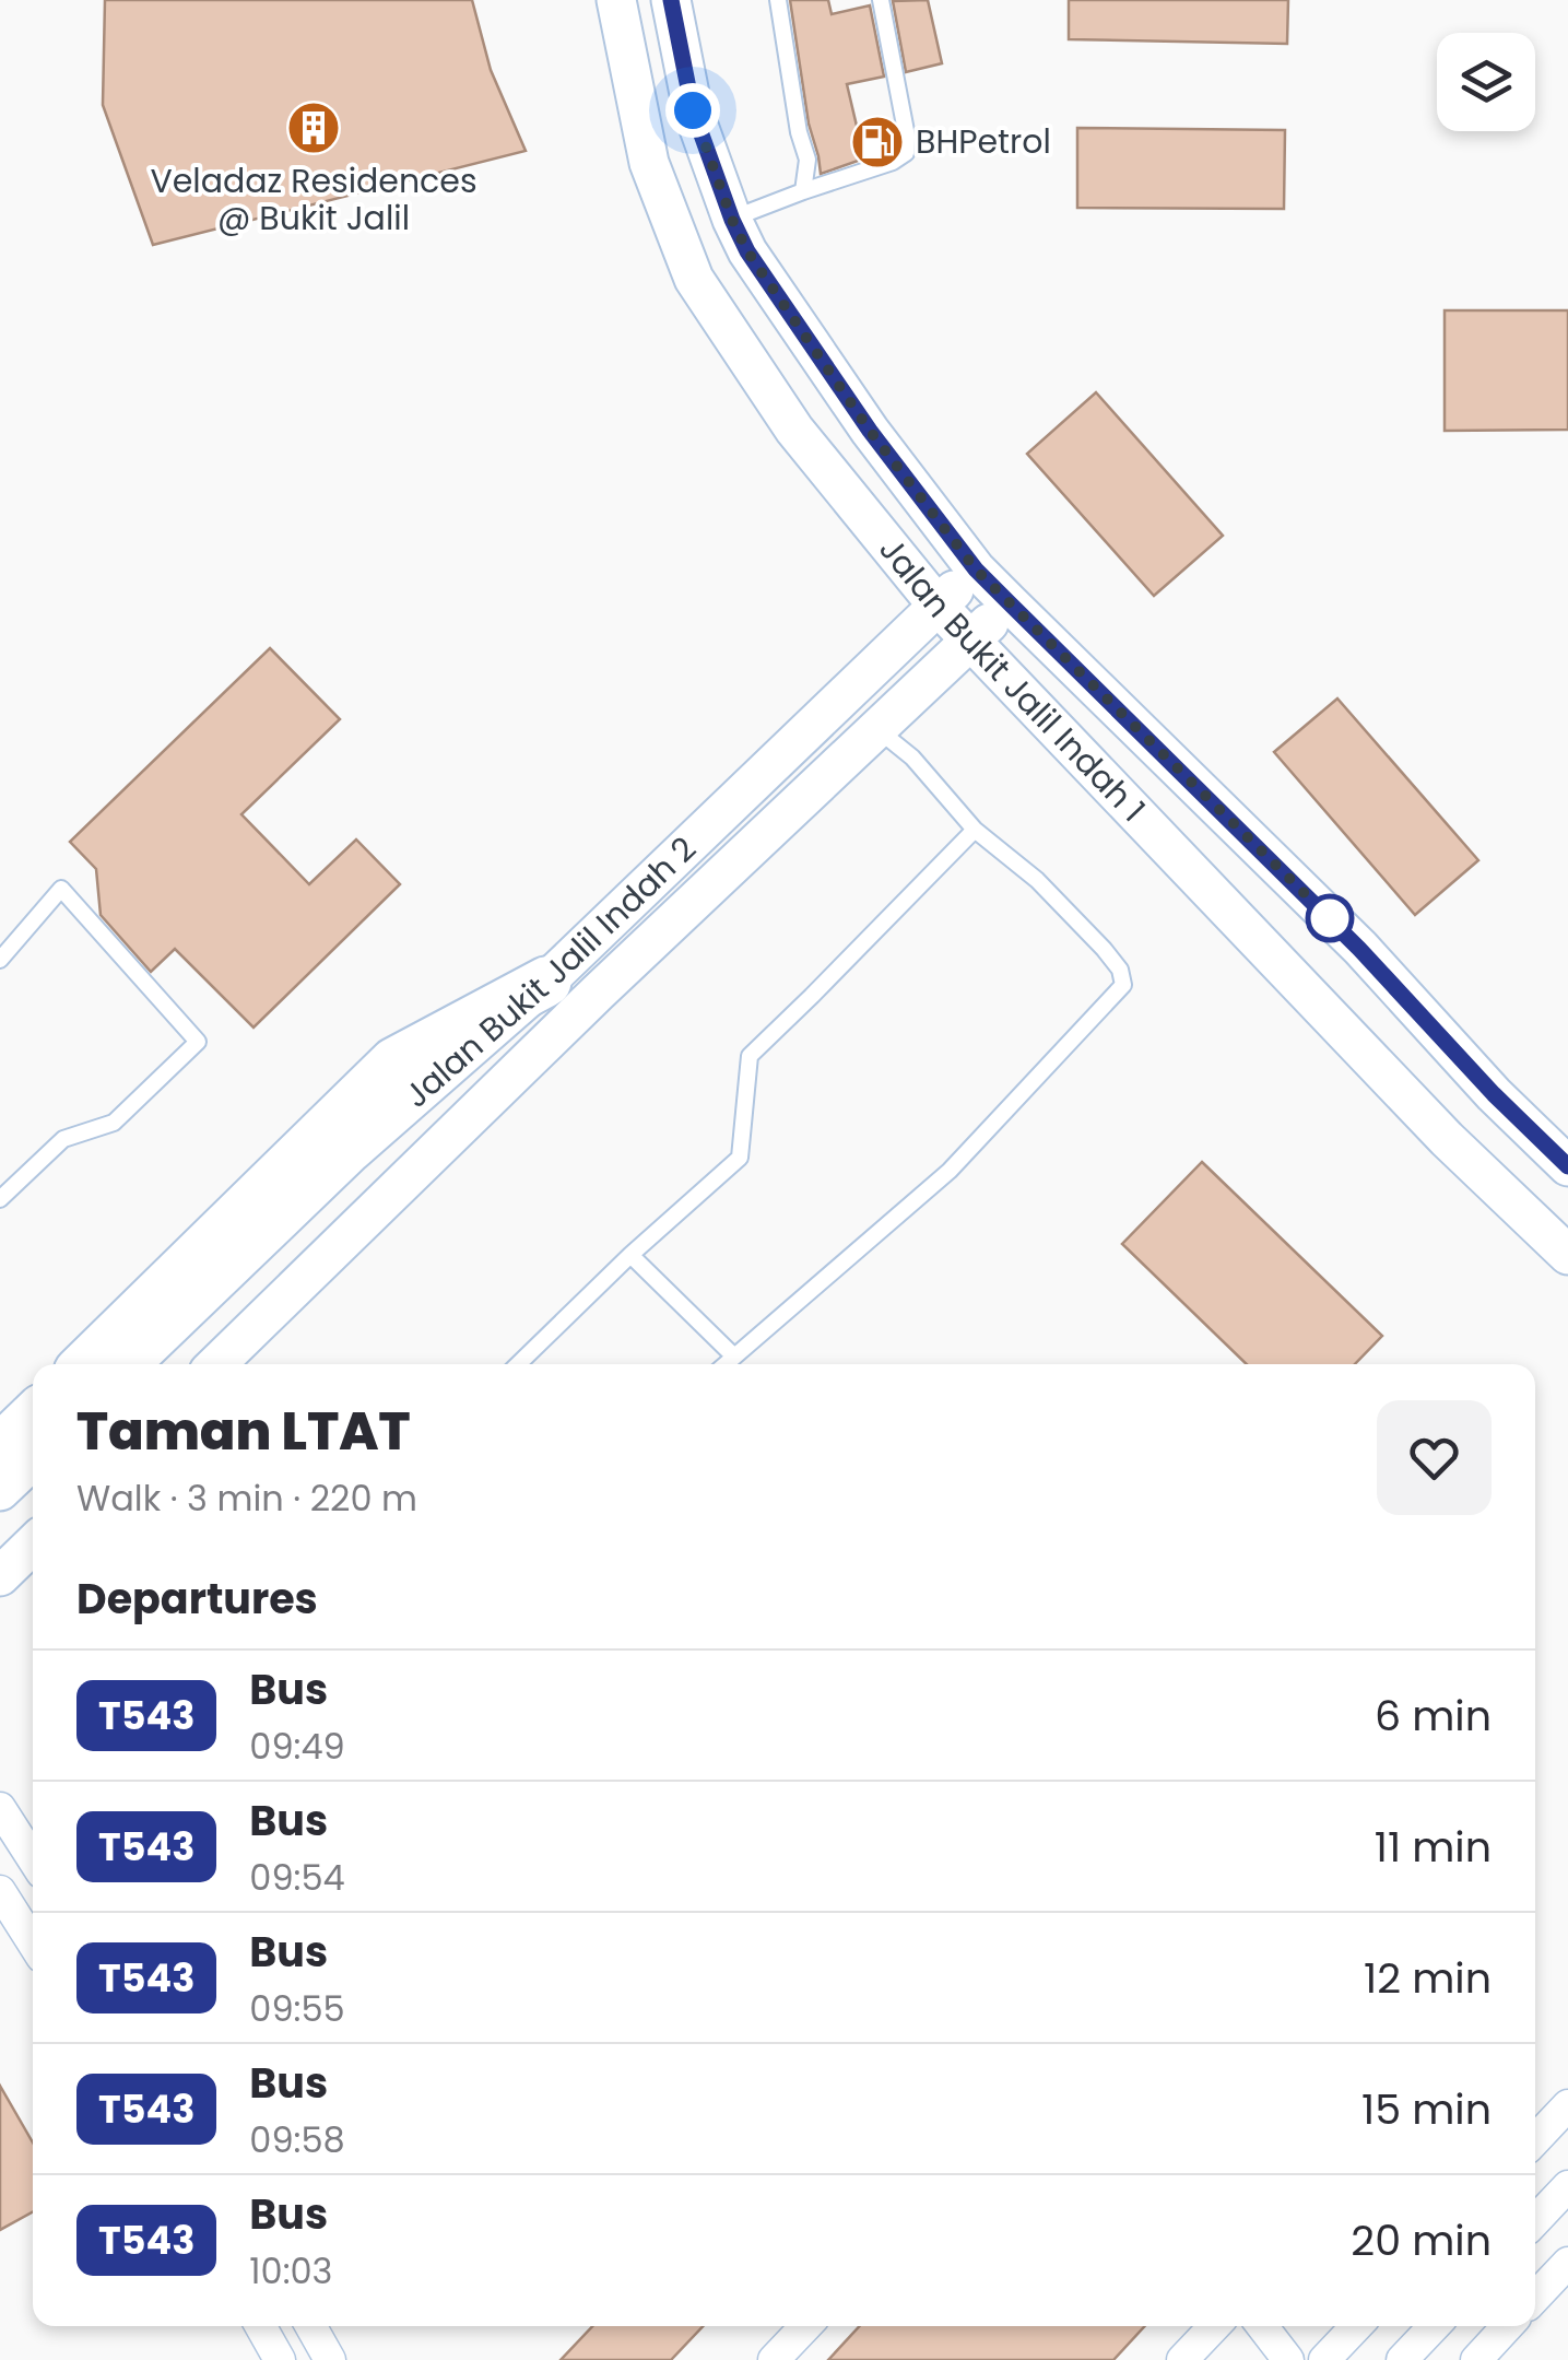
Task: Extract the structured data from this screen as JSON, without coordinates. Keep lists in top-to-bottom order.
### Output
{
  "streets": {
    "street": ["Jalan Bukit Jalil Indah 1", "Jalan Bukit Jalil Indah 2"]
  },
  "crossings": [
    ["Jalan Bukit Jalil Indah 1", "Jalan Bukit Jalil Indah 2"]
  ],
  "places": {
    "building": ["Veladaz Residences @ Bukit Jalil"],
    "fuel station": ["BHPetrol"]
  },
  "lines": ["bus line T543"],
  "page": {
    "heading": [
      ["Taman LTAT", "Walk · 3 min · 220 m"],
      "Departures"
    ],
    "list": [
      {
        "mark": "T543",
        "name": "Bus",
        "note": "09:49",
        "value": "6 min"
      },
      {
        "mark": "T543",
        "name": "Bus",
        "note": "09:54",
        "value": "11 min"
      },
      {
        "mark": "T543",
        "name": "Bus",
        "note": "09:55",
        "value": "12 min"
      },
      {
        "mark": "T543",
        "name": "Bus",
        "note": "09:58",
        "value": "15 min"
      },
      {
        "mark": "T543",
        "name": "Bus",
        "note": "10:03",
        "value": "20 min"
      }
    ]
  }
}
